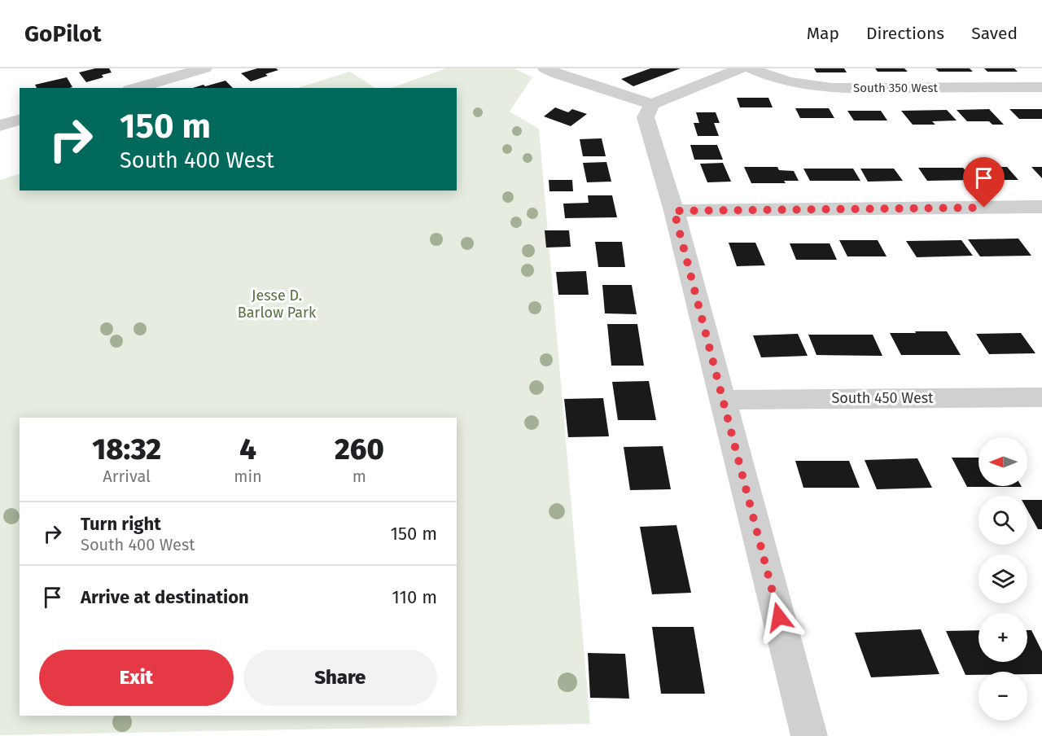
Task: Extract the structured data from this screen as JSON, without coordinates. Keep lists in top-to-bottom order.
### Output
{
  "streets": {
    "street": ["South 350 West", "South 450 West"]
  },
  "parks": ["Jesse D. Barlow Park"],
  "north": "left",
  "page": {
    "header": "GoPilot",
    "nav": ["Map", "Directions", "Saved"],
    "turn": ["150 m", "South 400 West"],
    "eta": [
      "18:32",
      "Arrival",
      "4",
      "min",
      "260",
      "m"
    ],
    "map_buttons": ["+", "−"],
    "list": [
      {
        "name": "Turn right",
        "note": "South 400 West",
        "value": "150 m"
      },
      {
        "name": "Arrive at destination",
        "value": "110 m"
      }
    ],
    "buttons": ["Exit", "Share"]
  }
}
